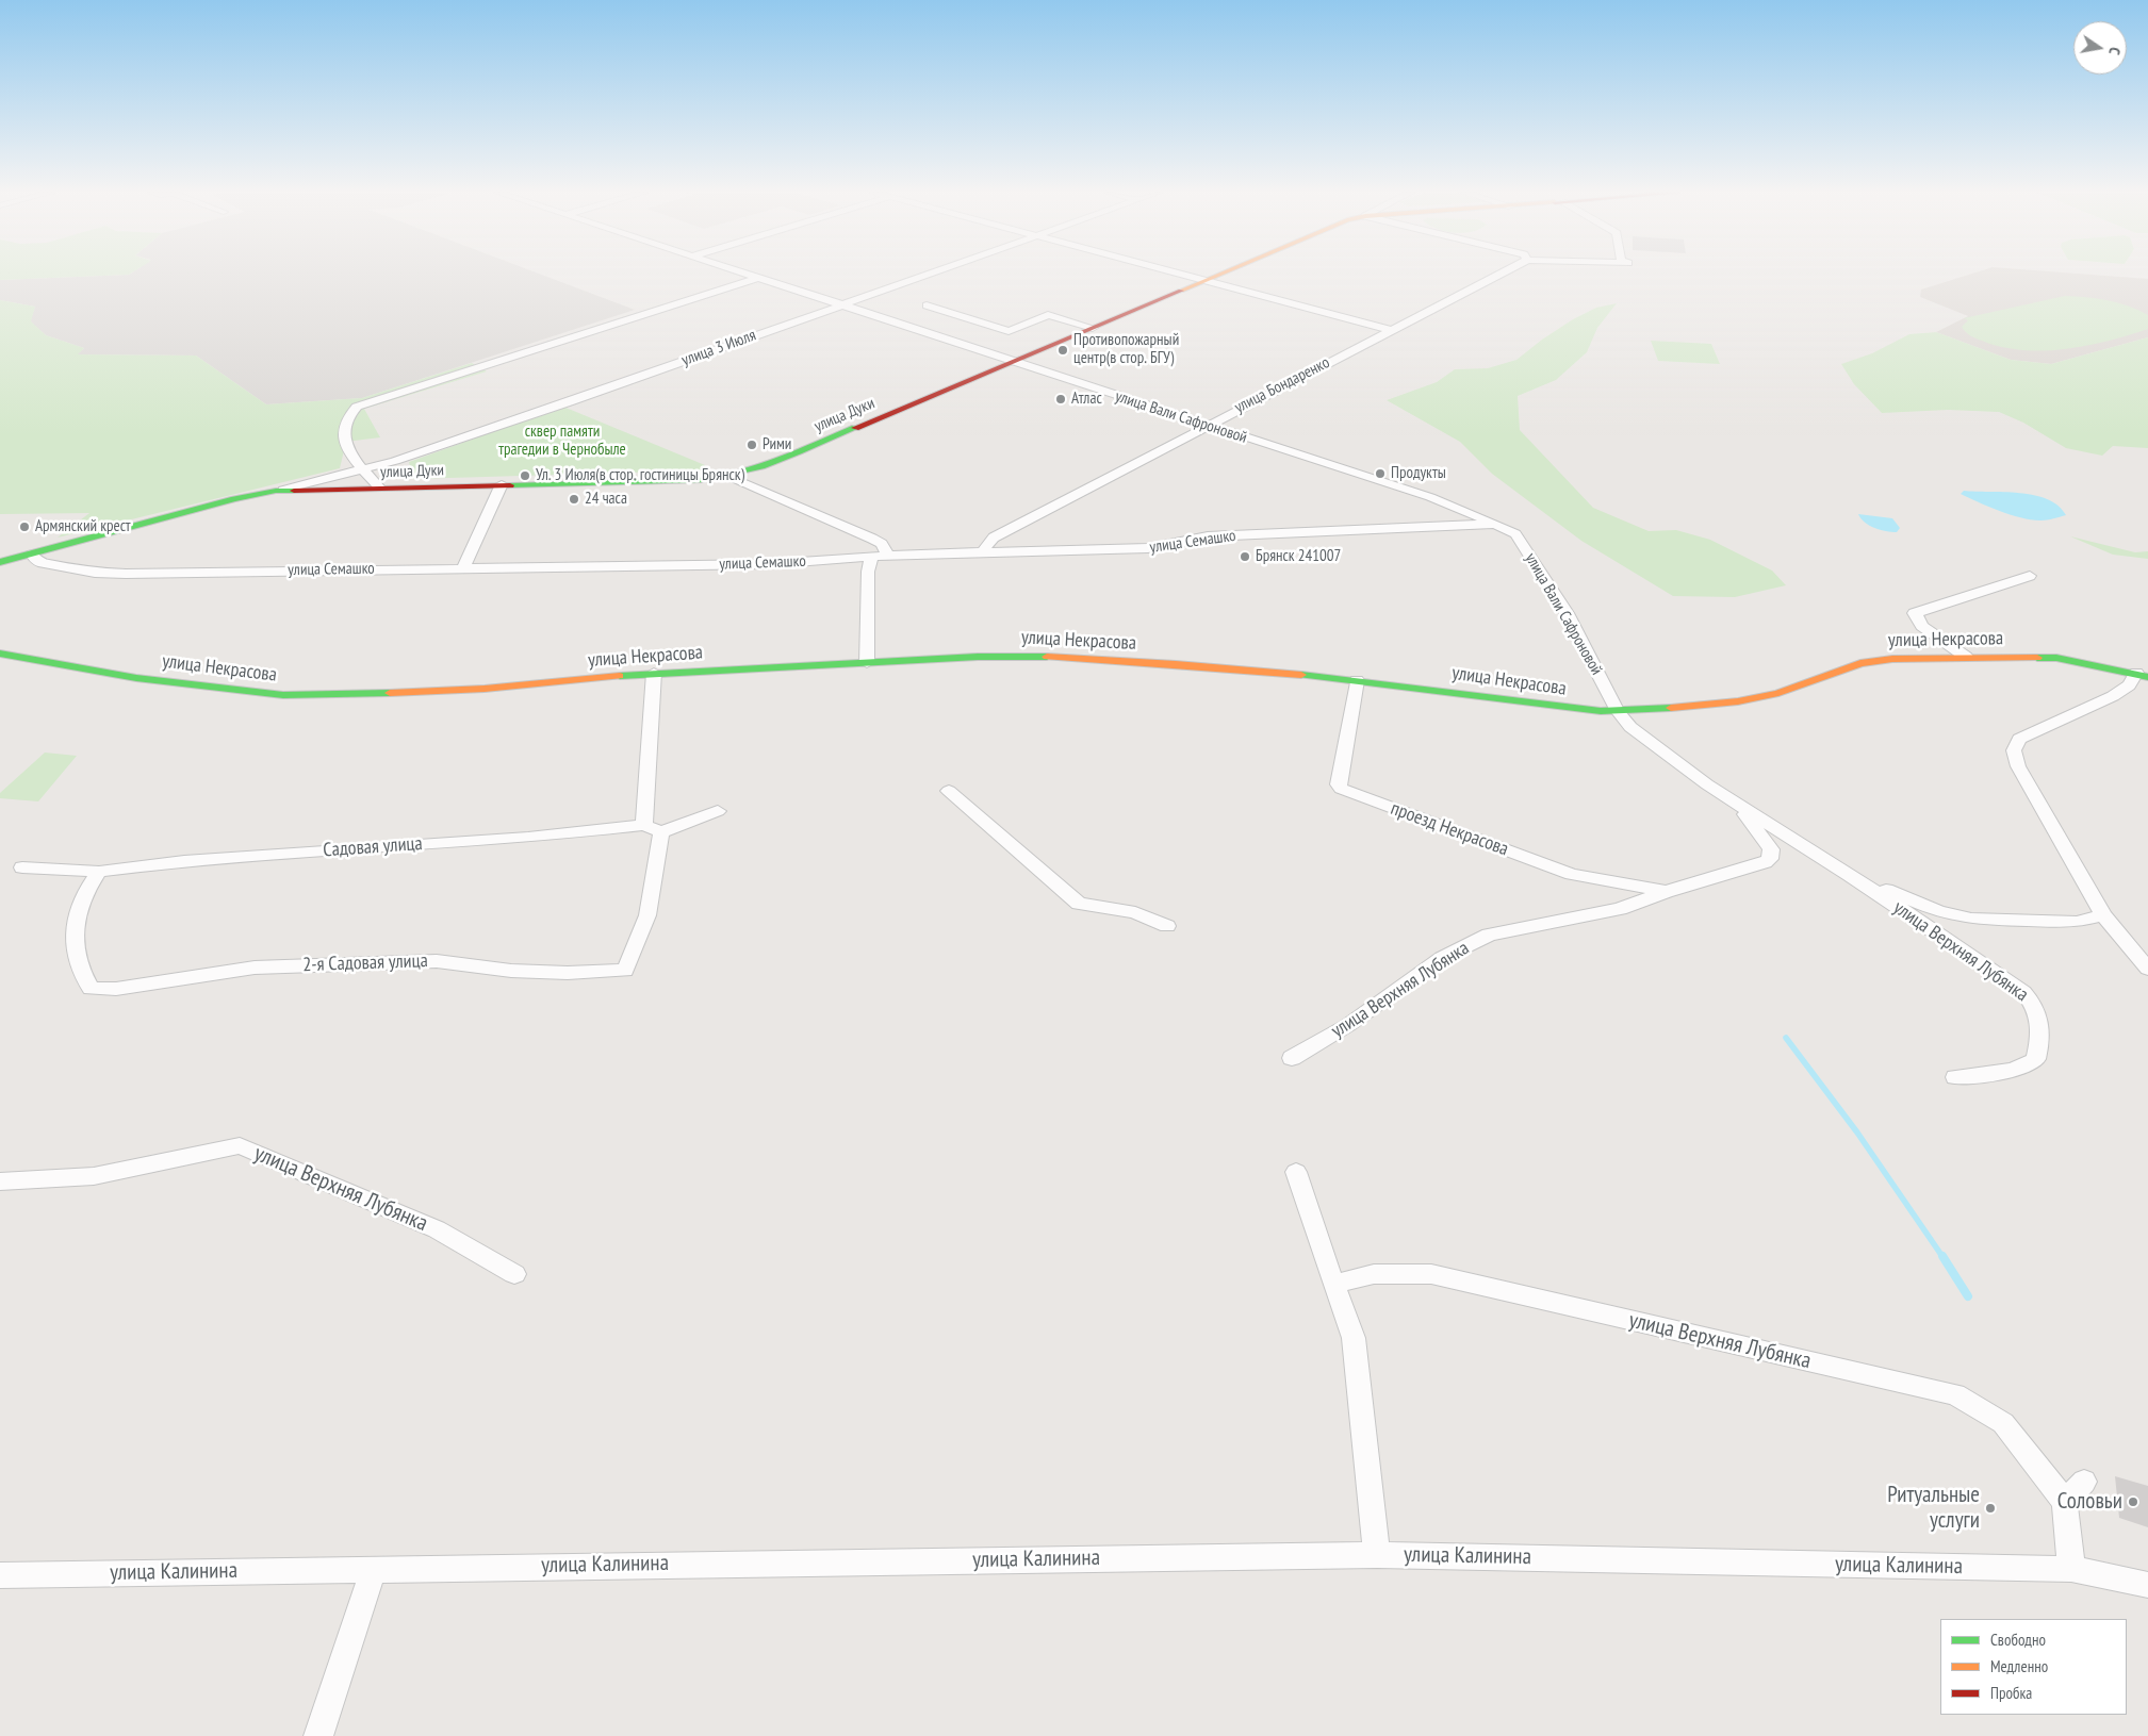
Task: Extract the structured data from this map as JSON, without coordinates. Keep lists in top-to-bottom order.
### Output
{
  "streets": {
    "main road": ["улица Дуки", "улица Некрасова"],
    "street": [
      "улица 3 Июля",
      "улица Бондаренко",
      "улица Вали Сафроновой",
      "улица Семашко",
      "проезд Некрасова",
      "Садовая улица",
      "улица Верхняя Лубянка",
      "2-я Садовая улица",
      "улица Калинина"
    ]
  },
  "crossings": [
    ["улица 3 Июля", "улица Дуки"],
    ["улица 3 Июля", "улица Вали Сафроновой"],
    ["улица Бондаренко", "улица Вали Сафроновой"],
    ["улица Бондаренко", "улица Семашко"],
    ["улица Дуки", "улица Вали Сафроновой"],
    ["улица Дуки", "улица Семашко"],
    ["улица Вали Сафроновой", "улица Семашко"],
    ["улица Вали Сафроновой", "улица Некрасова"],
    ["улица Вали Сафроновой", "улица Верхняя Лубянка"],
    ["улица Некрасова", "проезд Некрасова"],
    ["улица Некрасова", "улица Верхняя Лубянка"],
    ["проезд Некрасова", "улица Верхняя Лубянка"],
    ["Садовая улица", "2-я Садовая улица"]
  ],
  "parks": ["сквер памяти трагедии в Чернобыле"],
  "places": [
    "Противопожарный центр(в стор. БГУ)",
    "Атлас",
    "Рими",
    "Продукты",
    "Ул. 3 Июля(в стор. гостиницы Брянск)",
    "24 часа",
    "Армянский крест",
    "Брянск 241007",
    "Соловьи",
    "Ритуальные услуги"
  ],
  "legend": ["Свободно", "Медленно", "Пробка"],
  "north": "right"
}
